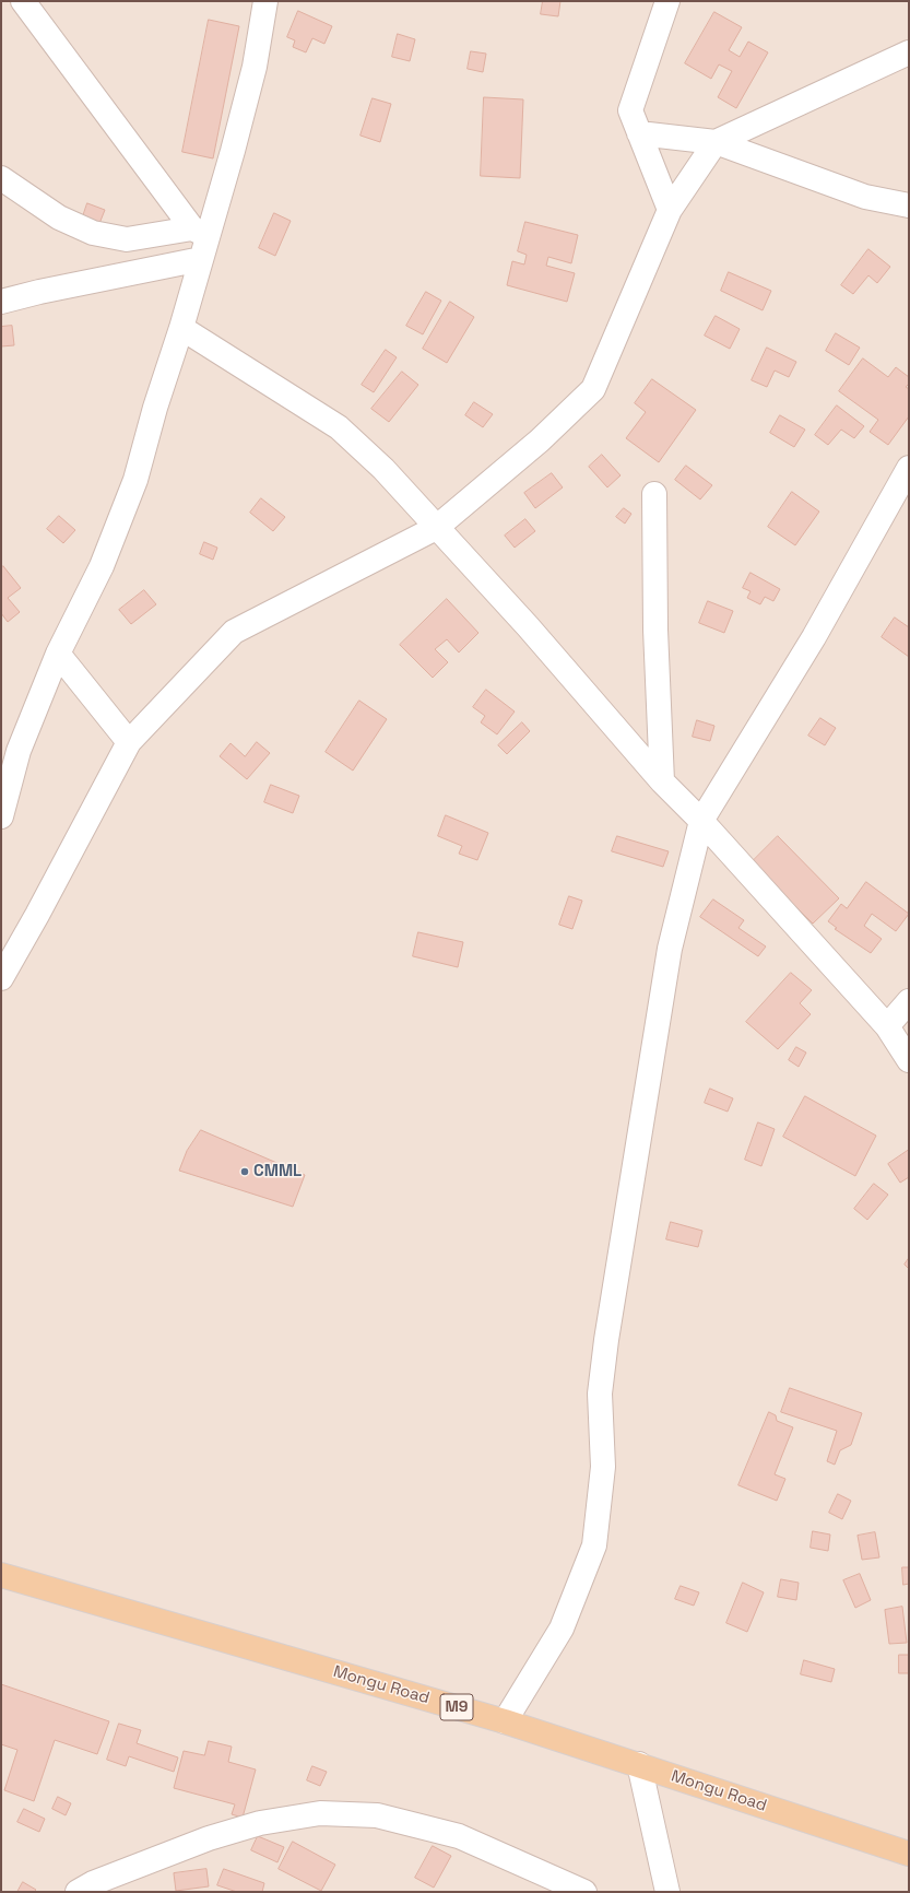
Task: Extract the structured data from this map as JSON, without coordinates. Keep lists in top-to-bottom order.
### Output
{
  "streets": {
    "main road": ["Mongu Road", "M9"]
  },
  "places": ["CMML"]
}
